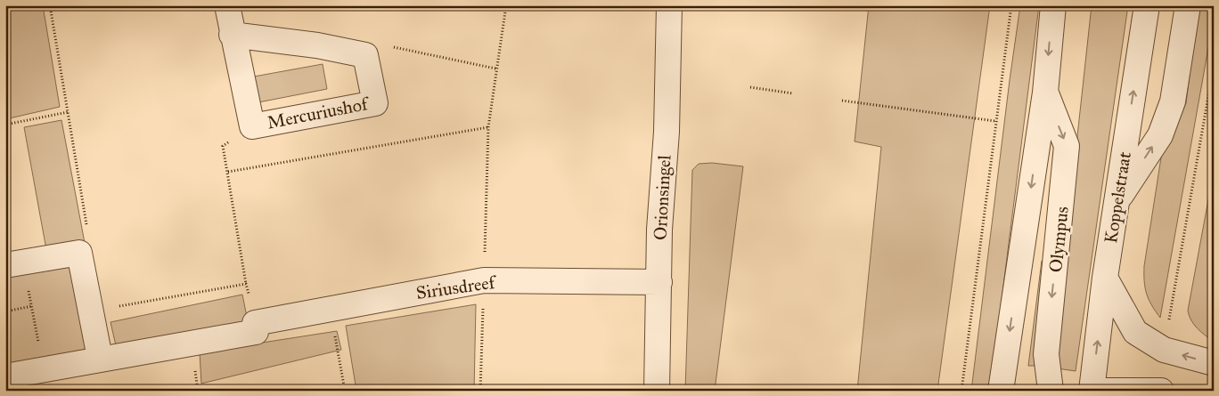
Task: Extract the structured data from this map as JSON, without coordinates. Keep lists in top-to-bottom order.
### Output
{
  "streets": {
    "street": [
      "Mercuriushof",
      "Orionsingel",
      "Koppelstraat",
      "Olympus",
      "Siriusdreef"
    ]
  },
  "crossings": [
    ["Orionsingel", "Siriusdreef"]
  ]
}
